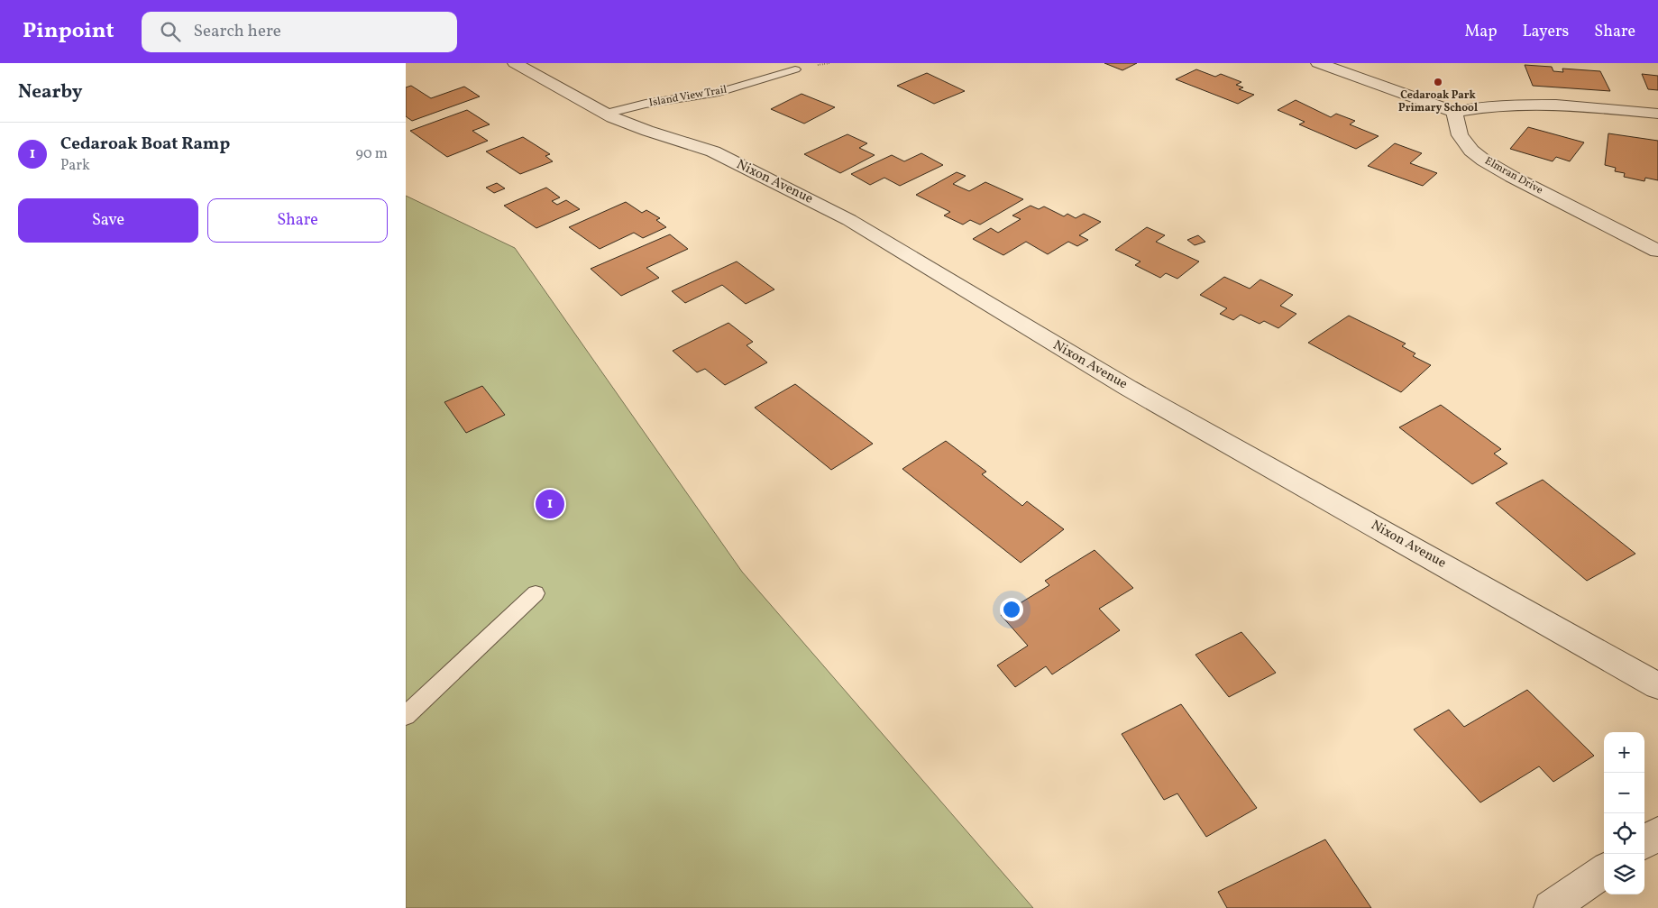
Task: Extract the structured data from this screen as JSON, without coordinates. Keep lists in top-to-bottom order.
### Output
{
  "streets": {
    "street": ["Elmran Drive", "Nixon Avenue"],
    "lane": ["Island View Trail"]
  },
  "crossings": [
    ["Island View Trail", "Nixon Avenue"]
  ],
  "places": ["Cedaroak Park Primary School"],
  "page": {
    "header": "Pinpoint",
    "search": "Search here",
    "nav": ["Map", "Layers", "Share"],
    "heading": "Nearby",
    "list": [
      {
        "mark": "1",
        "name": "Cedaroak Boat Ramp",
        "note": "Park",
        "value": "90 m"
      }
    ],
    "buttons": ["Save", "Share"],
    "pins": "1",
    "map_buttons": ["+", "−"]
  }
}
